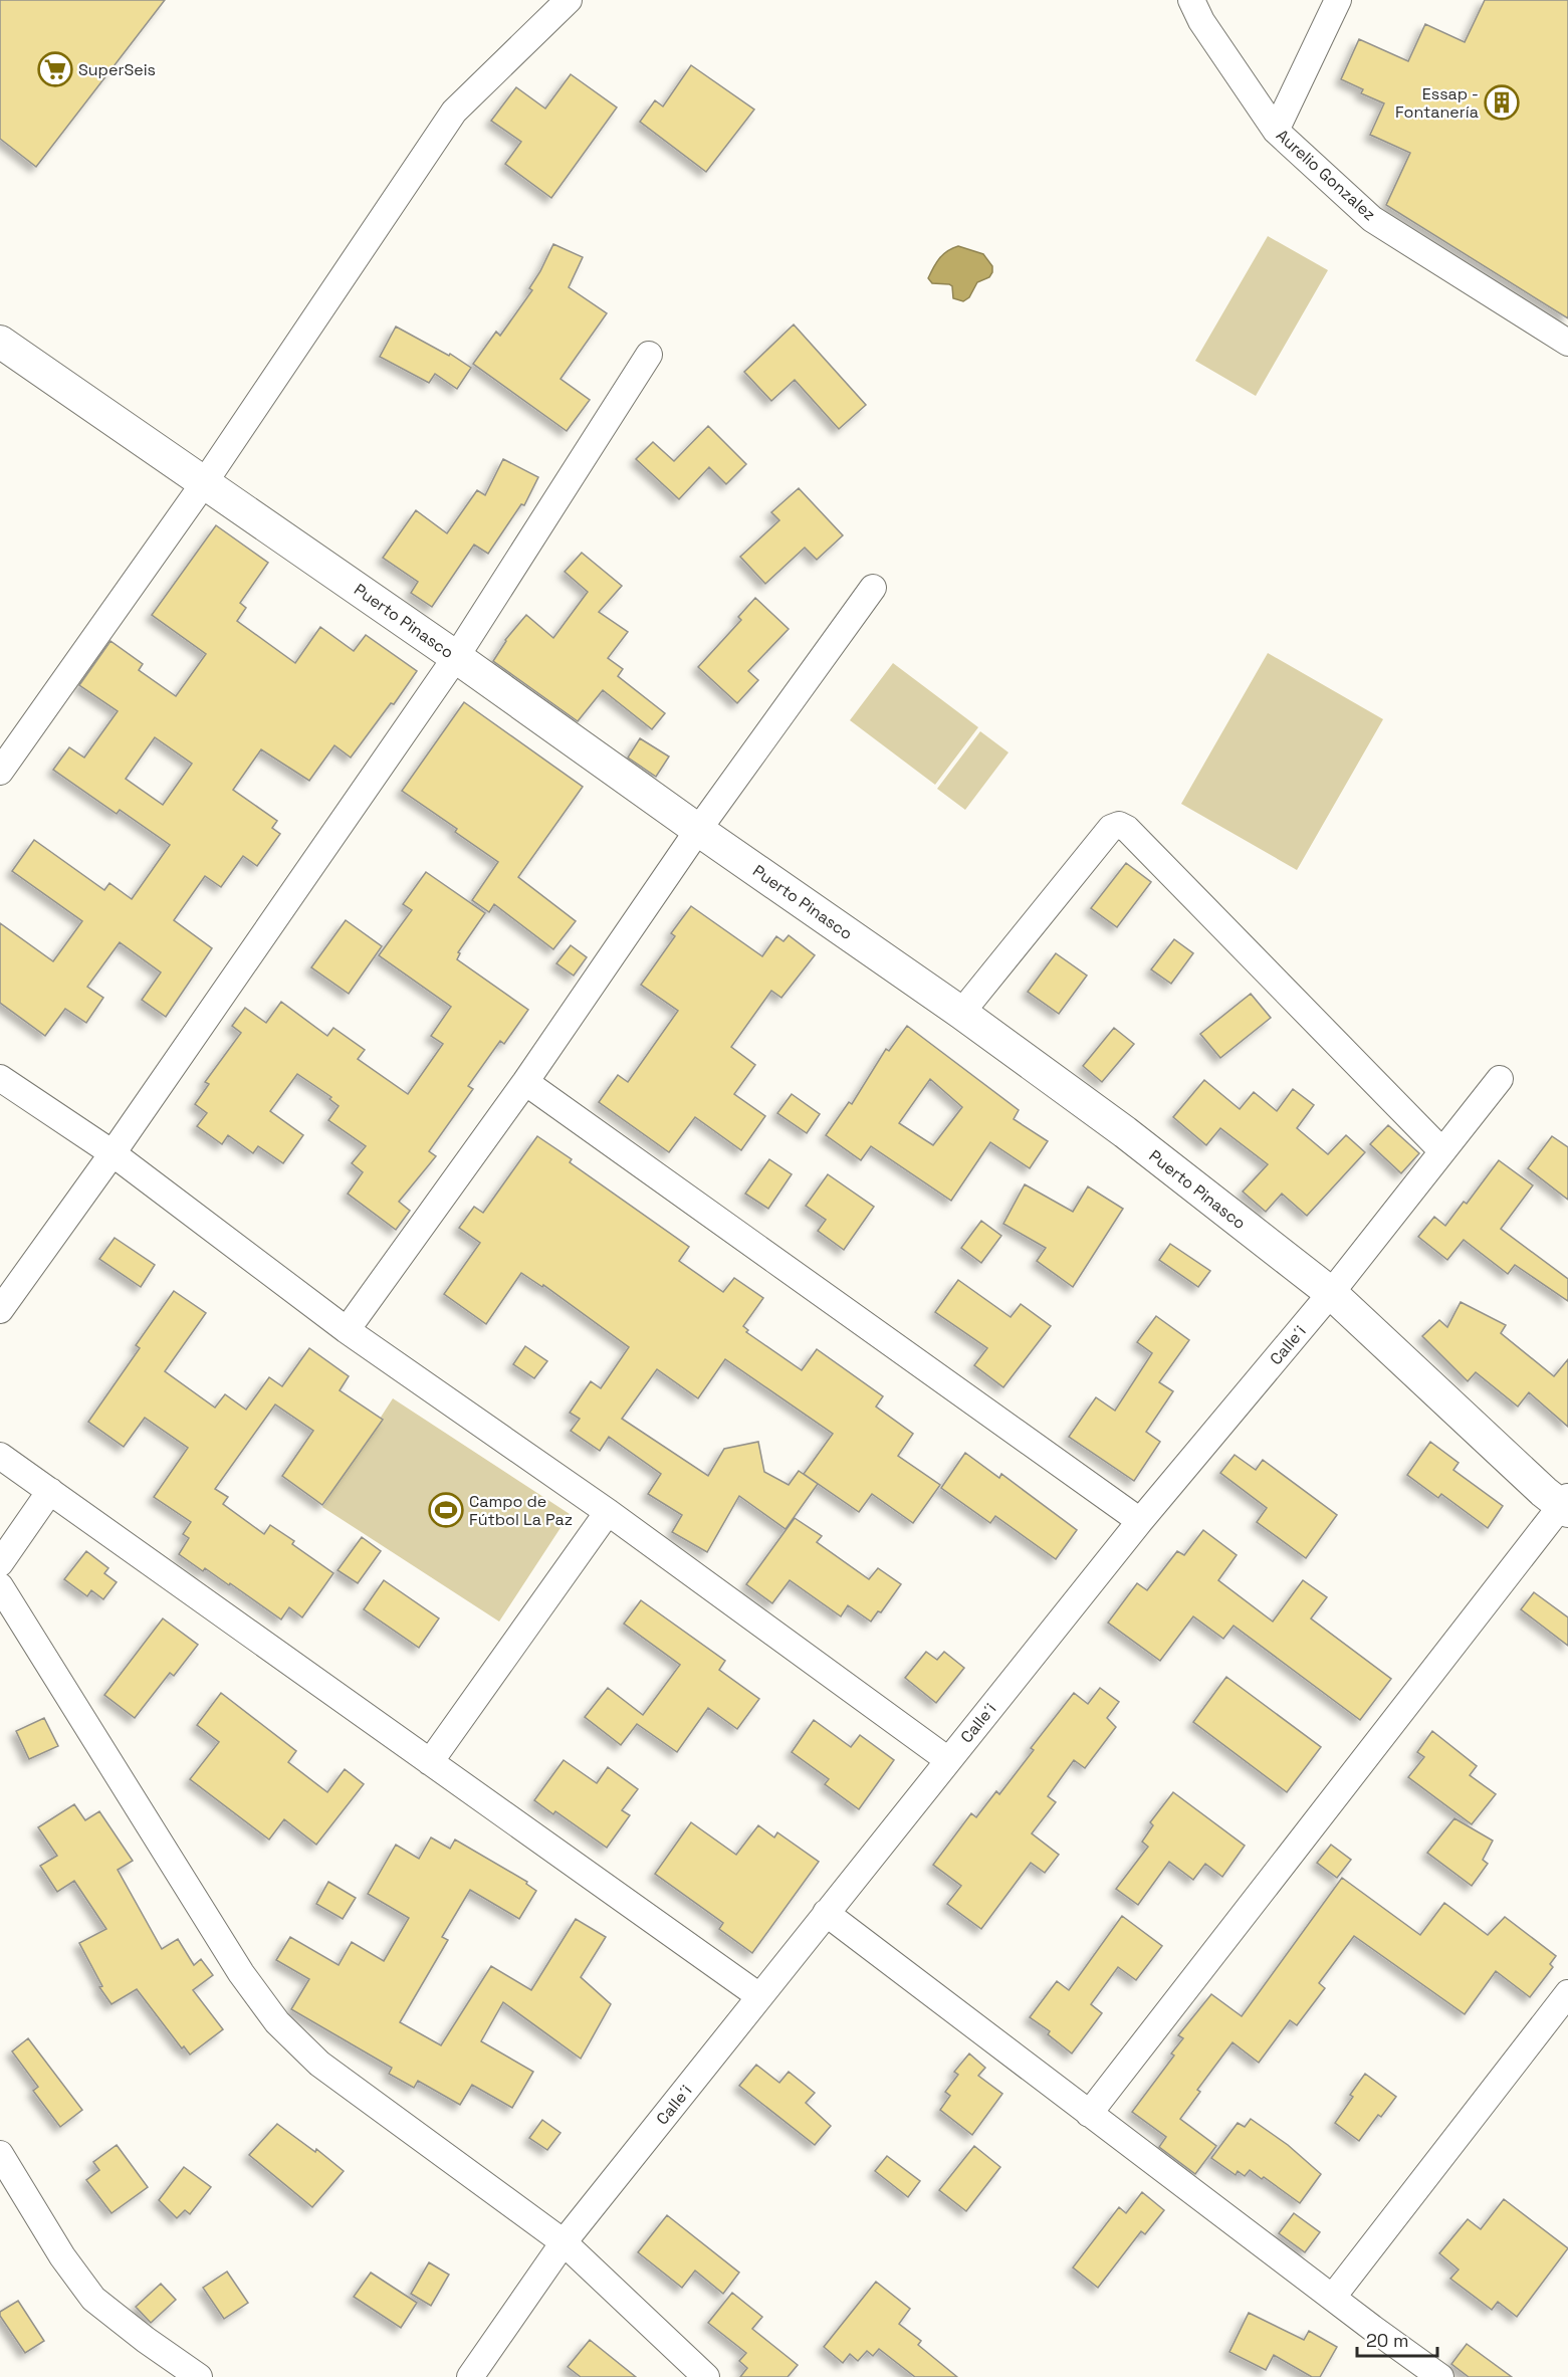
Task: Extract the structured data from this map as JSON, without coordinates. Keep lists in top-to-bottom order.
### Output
{
  "streets": {
    "street": ["Aurelio Gonzalez", "Puerto Pinasco", "Calle´i"]
  },
  "crossings": [
    ["Puerto Pinasco", "Calle´i"]
  ],
  "places": {
    "supermarket": ["SuperSeis"],
    "building": ["Essap - Fontanería"],
    "sports": ["Campo de Fútbol La Paz"]
  },
  "scale_bar": "20 m"
}
